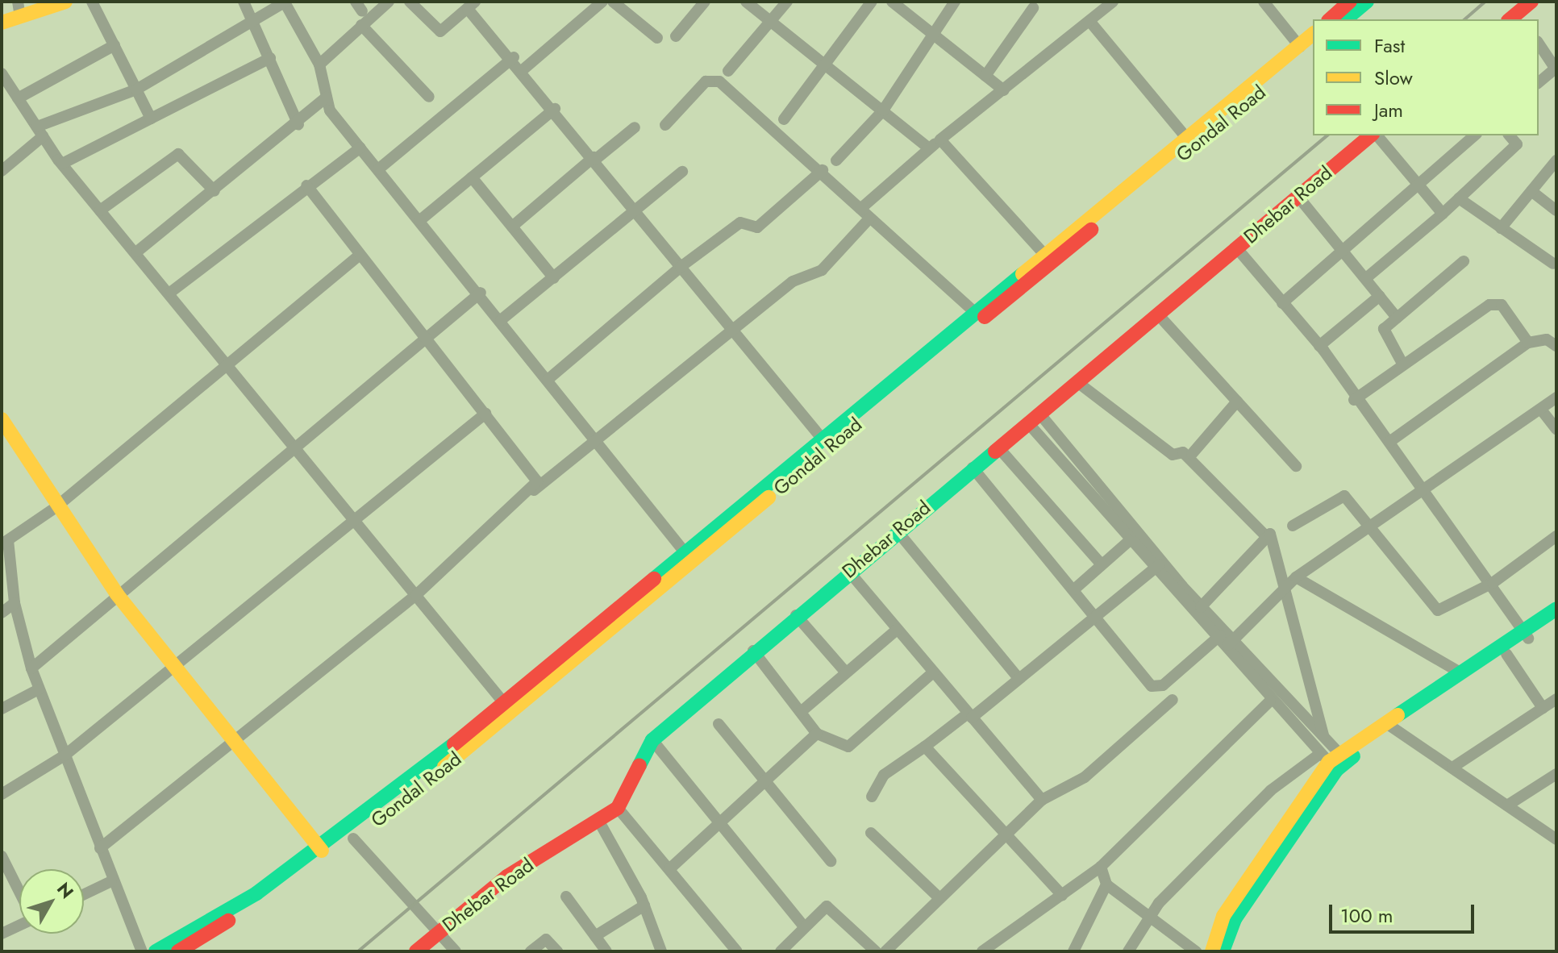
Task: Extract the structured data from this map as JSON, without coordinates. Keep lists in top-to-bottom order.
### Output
{
  "streets": {
    "main road": ["Gondal Road", "Dhebar Road"]
  },
  "legend": ["Fast", "Slow", "Jam"],
  "scale_bar": "100 m",
  "north": "top right"
}
